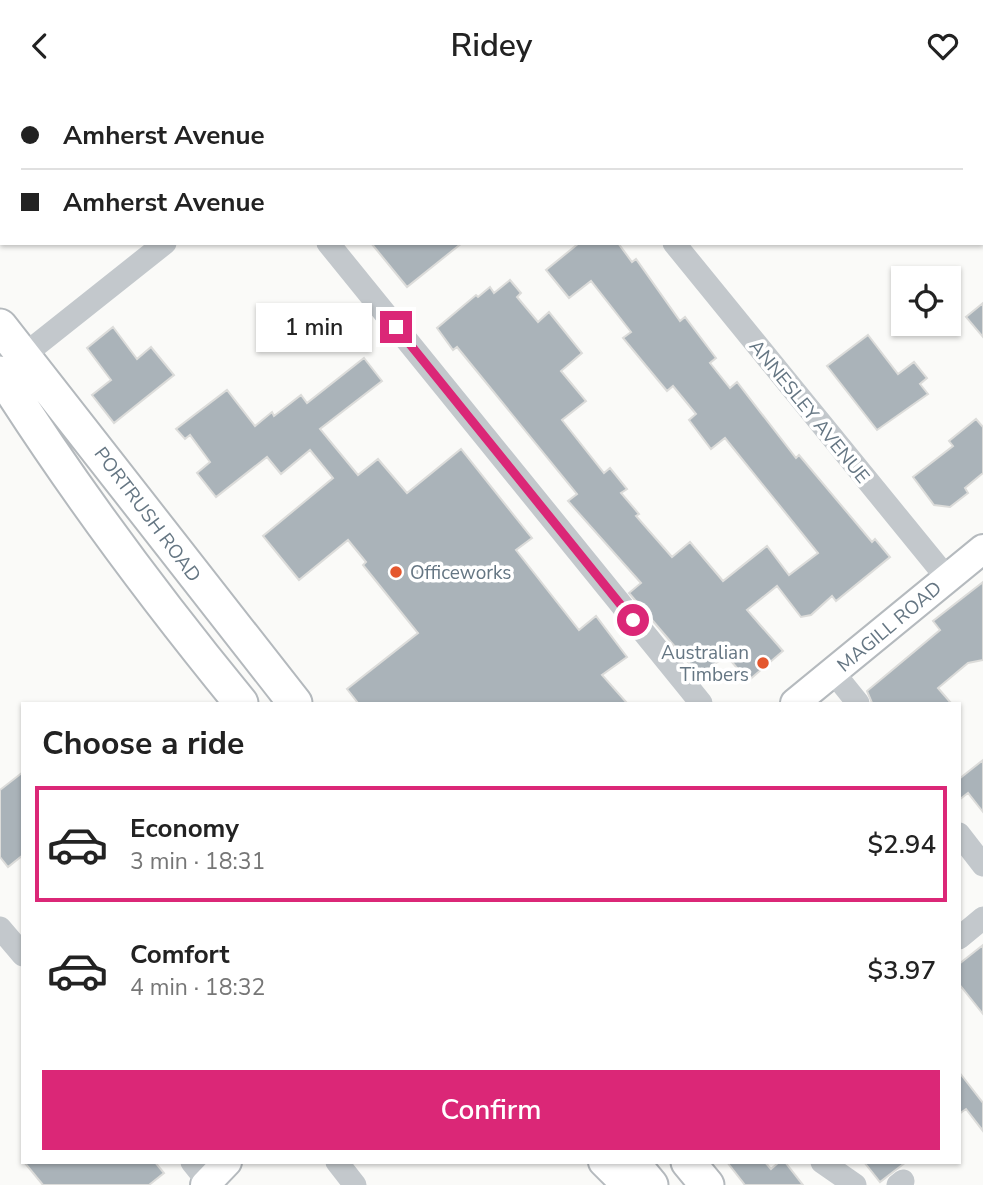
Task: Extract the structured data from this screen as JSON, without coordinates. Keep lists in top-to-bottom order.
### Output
{
  "streets": {
    "highway": ["PORTRUSH ROAD"],
    "main road": ["MAGILL ROAD"],
    "street": ["ANNESLEY AVENUE"]
  },
  "crossings": [
    ["ANNESLEY AVENUE", "MAGILL ROAD"]
  ],
  "places": ["Officeworks", "Australian Timbers"],
  "page": {
    "header": "Ridey",
    "banner": ["Amherst Avenue", "Amherst Avenue"],
    "bubble": "1 min",
    "heading": "Choose a ride",
    "list": [
      {
        "name": "Economy",
        "note": "3 min · 18:31",
        "value": "$2.94"
      },
      {
        "name": "Comfort",
        "note": "4 min · 18:32",
        "value": "$3.97"
      }
    ],
    "buttons": "Confirm"
  }
}
